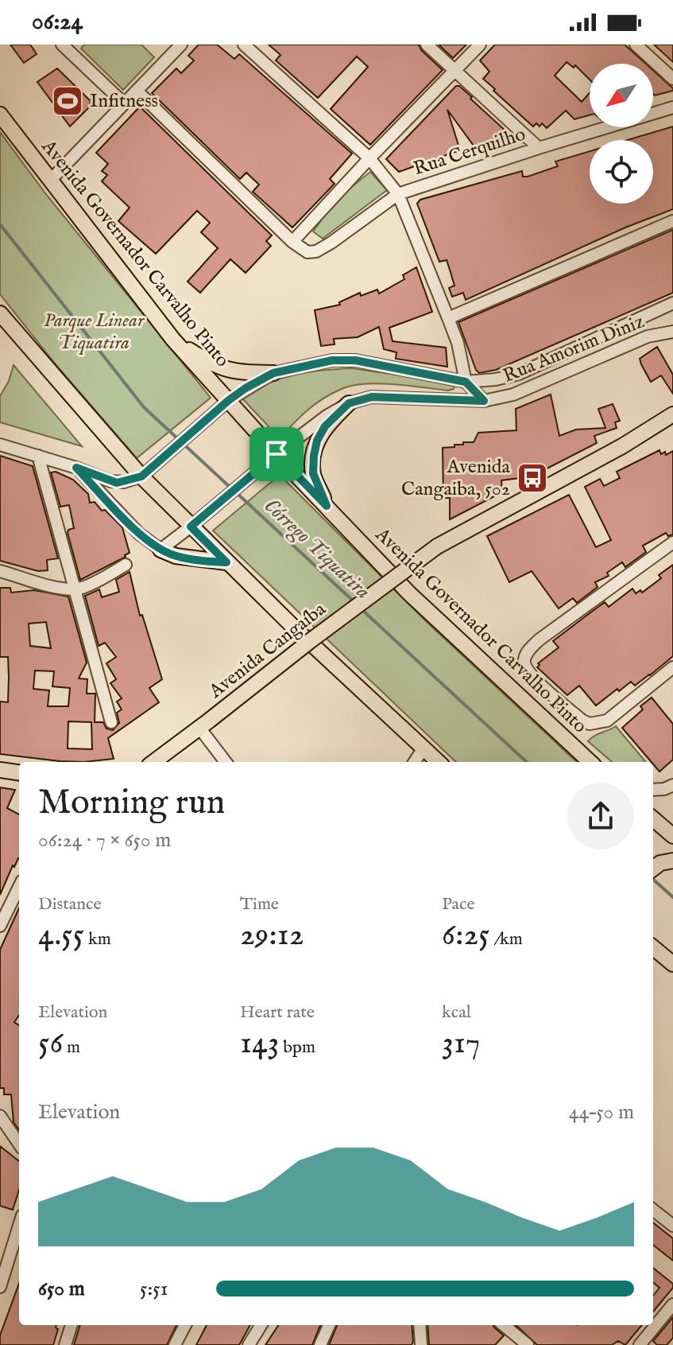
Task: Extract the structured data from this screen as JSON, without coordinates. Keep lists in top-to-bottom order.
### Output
{
  "streets": {
    "main road": ["Avenida Governador Carvalho Pinto", "Avenida Cangaíba"],
    "street": ["Rua Cerquilho", "Rua Amorim Diniz"]
  },
  "crossings": [
    ["Avenida Governador Carvalho Pinto", "Rua Amorim Diniz"]
  ],
  "water": ["Córrego Tiquatira"],
  "parks": ["Parque Linear Tiquatira"],
  "places": {
    "sports": ["Infitness"],
    "bus stop": ["Avenida Cangaiba, 502"]
  },
  "north": "bottom left",
  "page": {
    "status": "06:24",
    "heading": ["Morning run", "06:24 · 7 × 650 m"],
    "stats": [
      ["Distance", "4.55 km"],
      ["Time", "29:12"],
      ["Pace", "6:25 /km"],
      ["Elevation", "56 m"],
      ["Heart rate", "143 bpm"],
      ["kcal", "317"]
    ],
    "chart": ["Elevation", "44–50 m"],
    "list": [
      {
        "name": "650 m",
        "note": "5:51"
      }
    ]
  }
}
